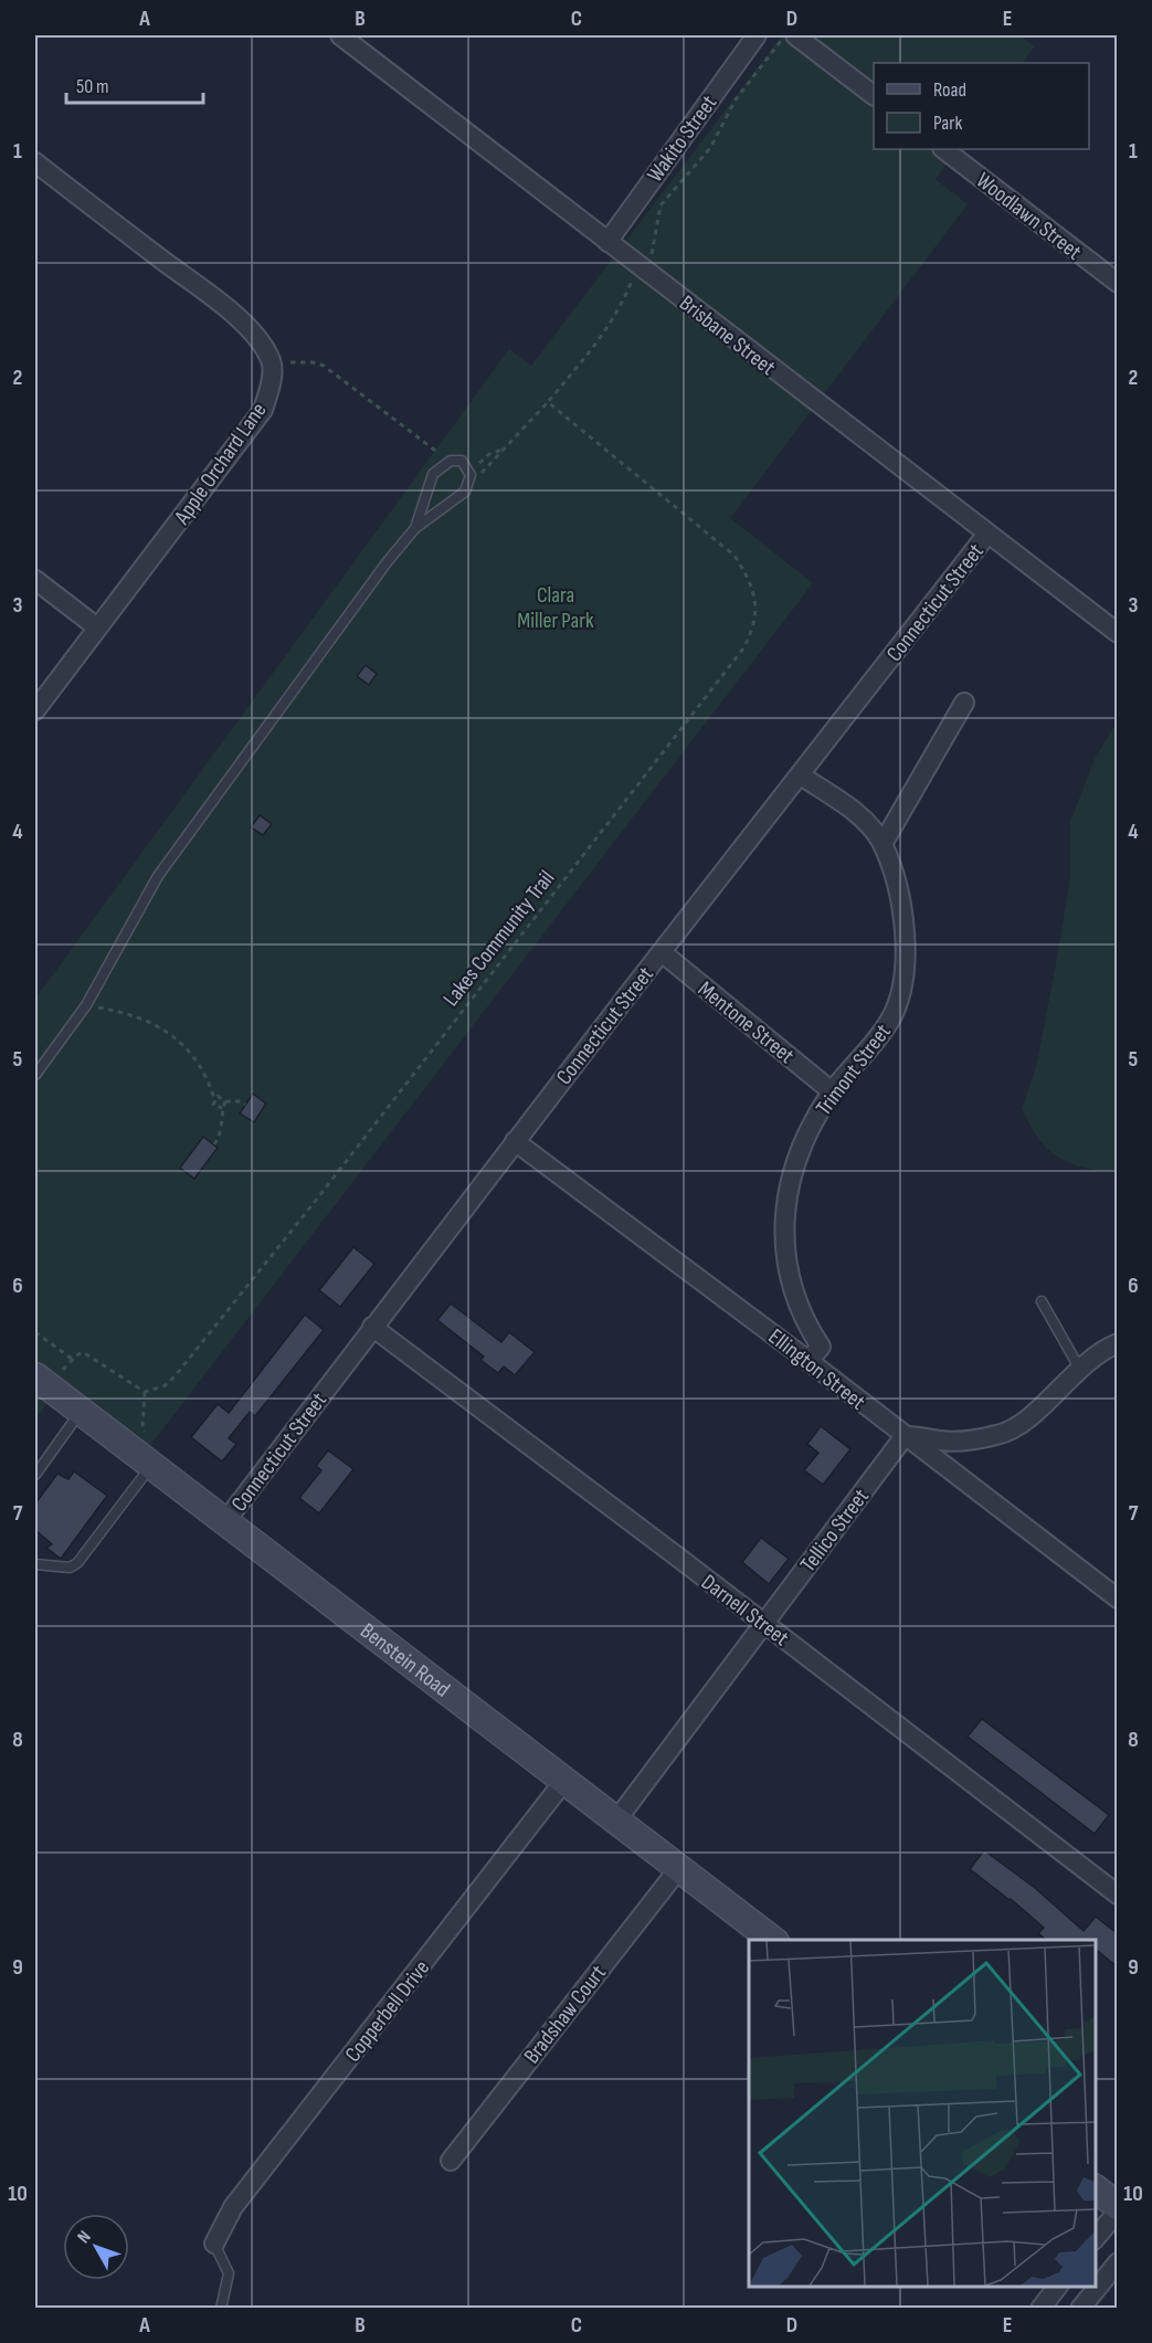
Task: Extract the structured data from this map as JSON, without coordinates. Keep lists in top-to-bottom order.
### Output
{
  "streets": {
    "street": [
      "Wakito Street",
      "Woodlawn Street",
      "Brisbane Street",
      "Apple Orchard Lane",
      "Connecticut Street",
      "Mentone Street",
      "Trimont Street",
      "Ellington Street",
      "Tellico Street",
      "Darnell Street",
      "Benstein Road",
      "Copperbell Drive",
      "Bradshaw Court"
    ],
    "path": ["Lakes Community Trail"]
  },
  "crossings": [
    ["Wakito Street", "Brisbane Street"],
    ["Brisbane Street", "Connecticut Street"],
    ["Connecticut Street", "Mentone Street"],
    ["Connecticut Street", "Trimont Street"],
    ["Connecticut Street", "Ellington Street"],
    ["Connecticut Street", "Darnell Street"],
    ["Connecticut Street", "Benstein Road"],
    ["Mentone Street", "Trimont Street"],
    ["Trimont Street", "Ellington Street"],
    ["Ellington Street", "Tellico Street"],
    ["Tellico Street", "Darnell Street"],
    ["Tellico Street", "Benstein Road"],
    ["Benstein Road", "Copperbell Drive"],
    ["Benstein Road", "Bradshaw Court"]
  ],
  "parks": ["Clara Miller Park"],
  "legend": ["Road", "Park"],
  "scale_bar": "50 m",
  "north": "top left",
  "grid": {
    "columns": [
      "A",
      "B",
      "C",
      "D",
      "E"
    ],
    "rows": [
      "1",
      "2",
      "3",
      "4",
      "5",
      "6",
      "7",
      "8",
      "9",
      "10"
    ]
  }
}
